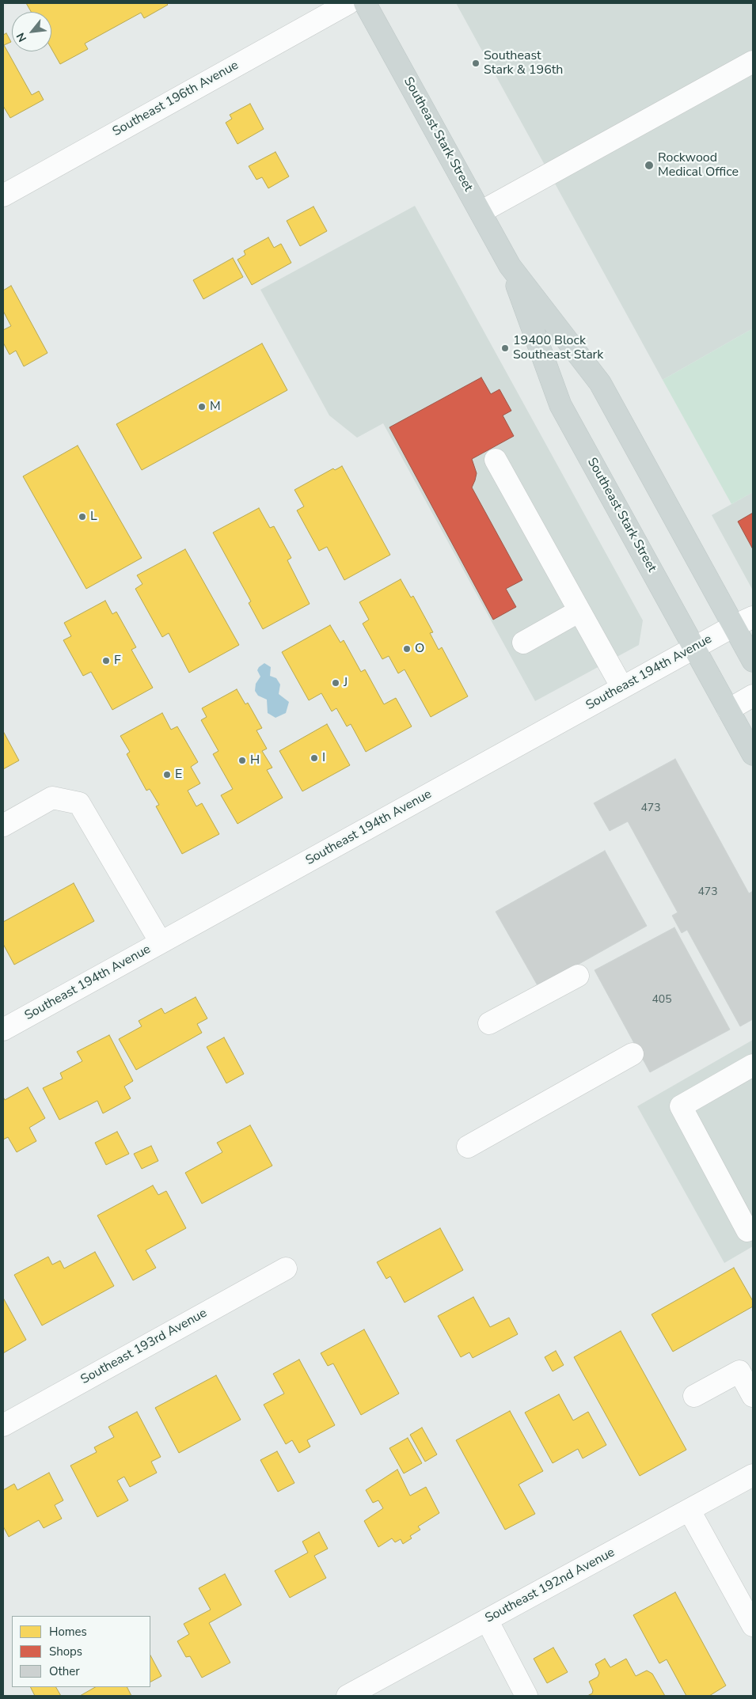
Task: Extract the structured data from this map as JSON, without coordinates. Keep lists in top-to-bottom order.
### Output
{
  "streets": {
    "main road": ["Southeast Stark Street"],
    "street": [
      "Southeast 196th Avenue",
      "Southeast 194th Avenue",
      "Southeast 193rd Avenue",
      "Southeast 192nd Avenue"
    ]
  },
  "crossings": [
    ["Southeast Stark Street", "Southeast 194th Avenue"]
  ],
  "places": [
    "Southeast Stark & 196th",
    "Rockwood Medical Office",
    "19400 Block Southeast Stark",
    "M",
    "L",
    "O",
    "F",
    "J",
    "I",
    "H",
    "E"
  ],
  "house_numbers": ["473", "473", "405"],
  "legend": ["Homes", "Shops", "Other"],
  "north": "bottom left"
}
